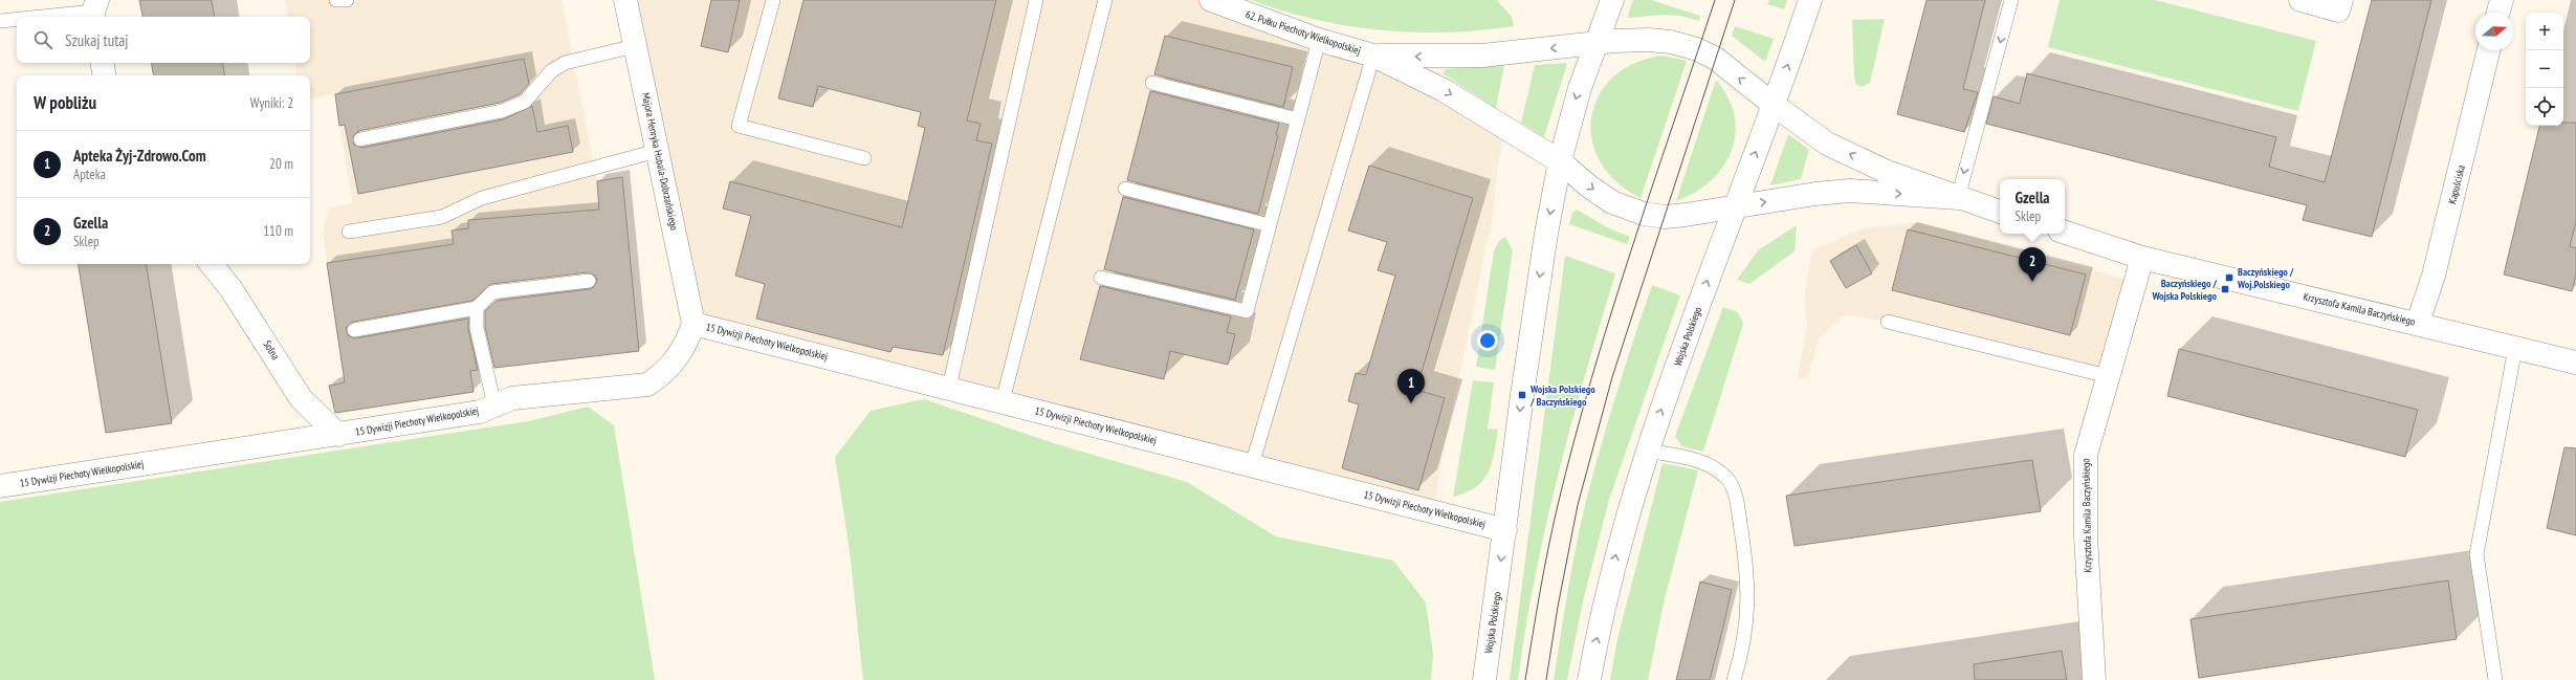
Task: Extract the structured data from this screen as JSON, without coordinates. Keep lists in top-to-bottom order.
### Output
{
  "streets": {
    "street": [
      "62. Pułku Piechoty Wielkopolskiej",
      "Majora Henryka Hubala-Dobrzańskiego",
      "Kapuściska",
      "Krzysztofa Kamila Baczyńskiego",
      "Wojska Polskiego",
      "15 Dywizji Piechoty Wielkopolskiej",
      "Solna"
    ]
  },
  "crossings": [
    ["Majora Henryka Hubala-Dobrzańskiego", "15 Dywizji Piechoty Wielkopolskiej"],
    ["Kapuściska", "Krzysztofa Kamila Baczyńskiego"],
    ["Wojska Polskiego", "15 Dywizji Piechoty Wielkopolskiej"],
    ["15 Dywizji Piechoty Wielkopolskiej", "Solna"]
  ],
  "places": {
    "transit": ["Baczyńskiego / Woj.Polskiego", "Baczyńskiego / Wojska Polskiego", "Wojska Polskiego / Baczyńskiego"]
  },
  "north": "right",
  "page": {
    "map_buttons": ["+", "−"],
    "search": "Szukaj tutaj",
    "heading": ["W pobliżu", "Wyniki: 2"],
    "list": [
      {
        "mark": "1",
        "name": "Apteka Żyj-Zdrowo.Com",
        "note": "Apteka",
        "value": "20 m"
      },
      {
        "mark": "2",
        "name": "Gzella",
        "note": "Sklep",
        "value": "110 m"
      }
    ],
    "popup": ["Gzella", "Sklep"],
    "pins": ["2", "1"]
  }
}
